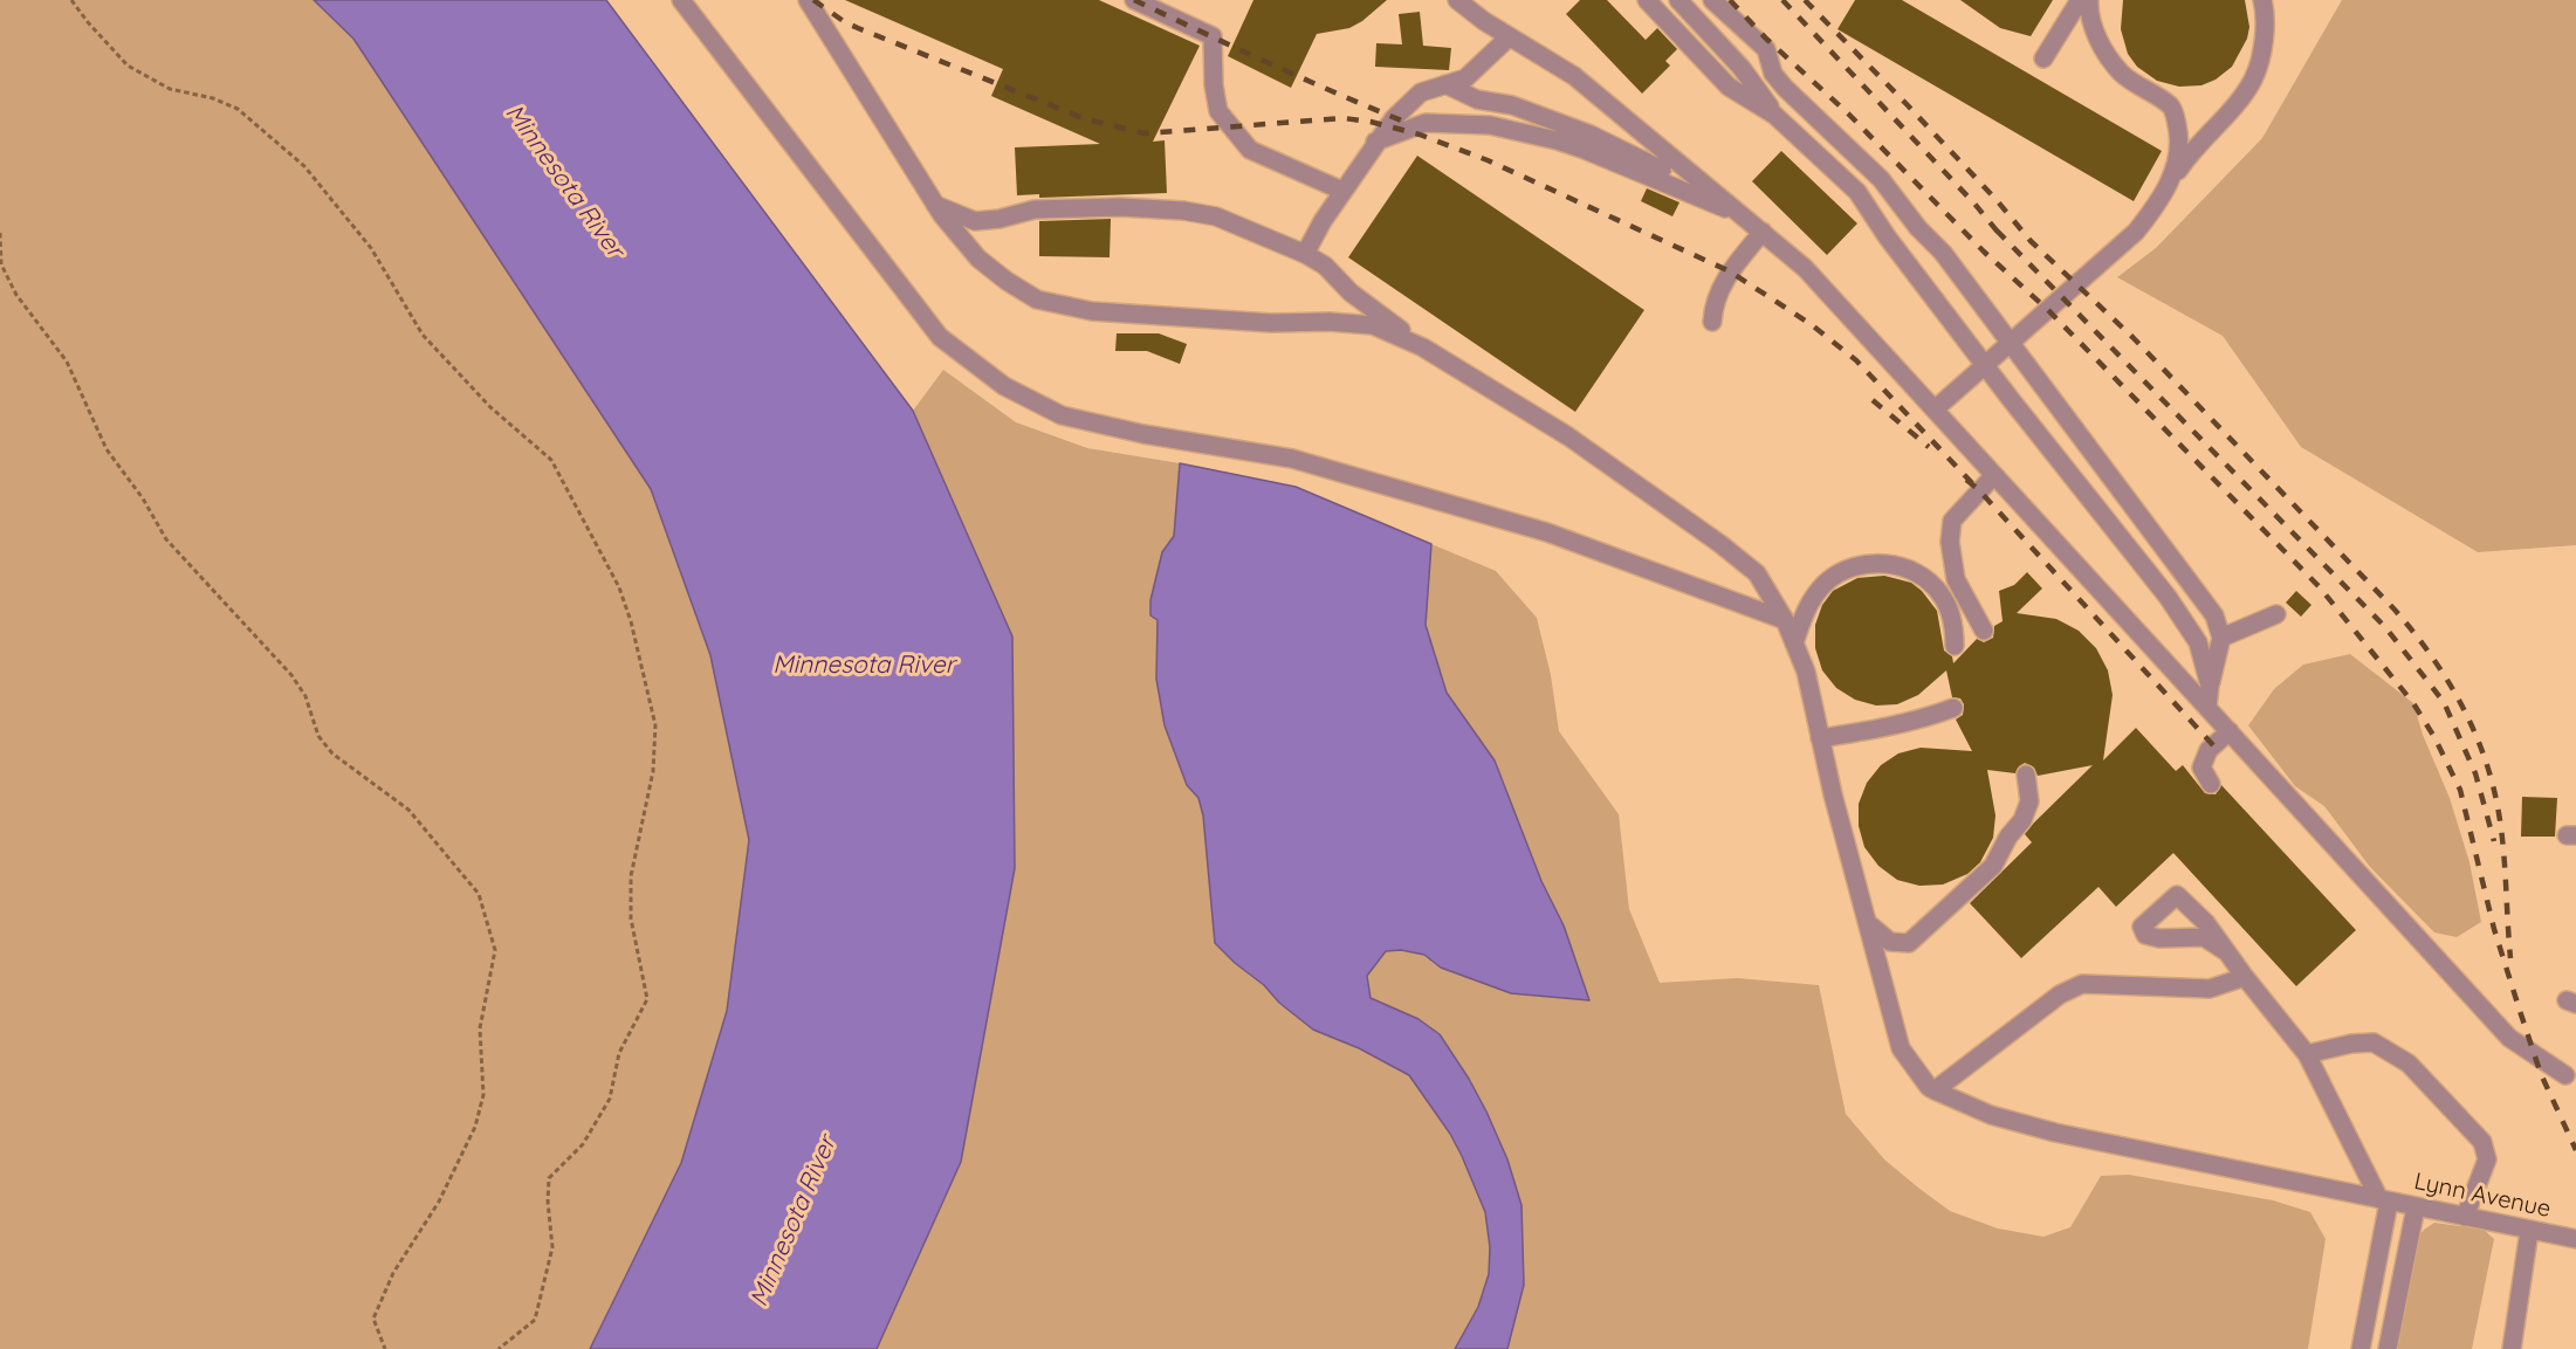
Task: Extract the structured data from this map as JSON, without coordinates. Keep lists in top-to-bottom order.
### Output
{
  "streets": {
    "street": ["Lynn Avenue"]
  },
  "water": ["Minnesota River"]
}
